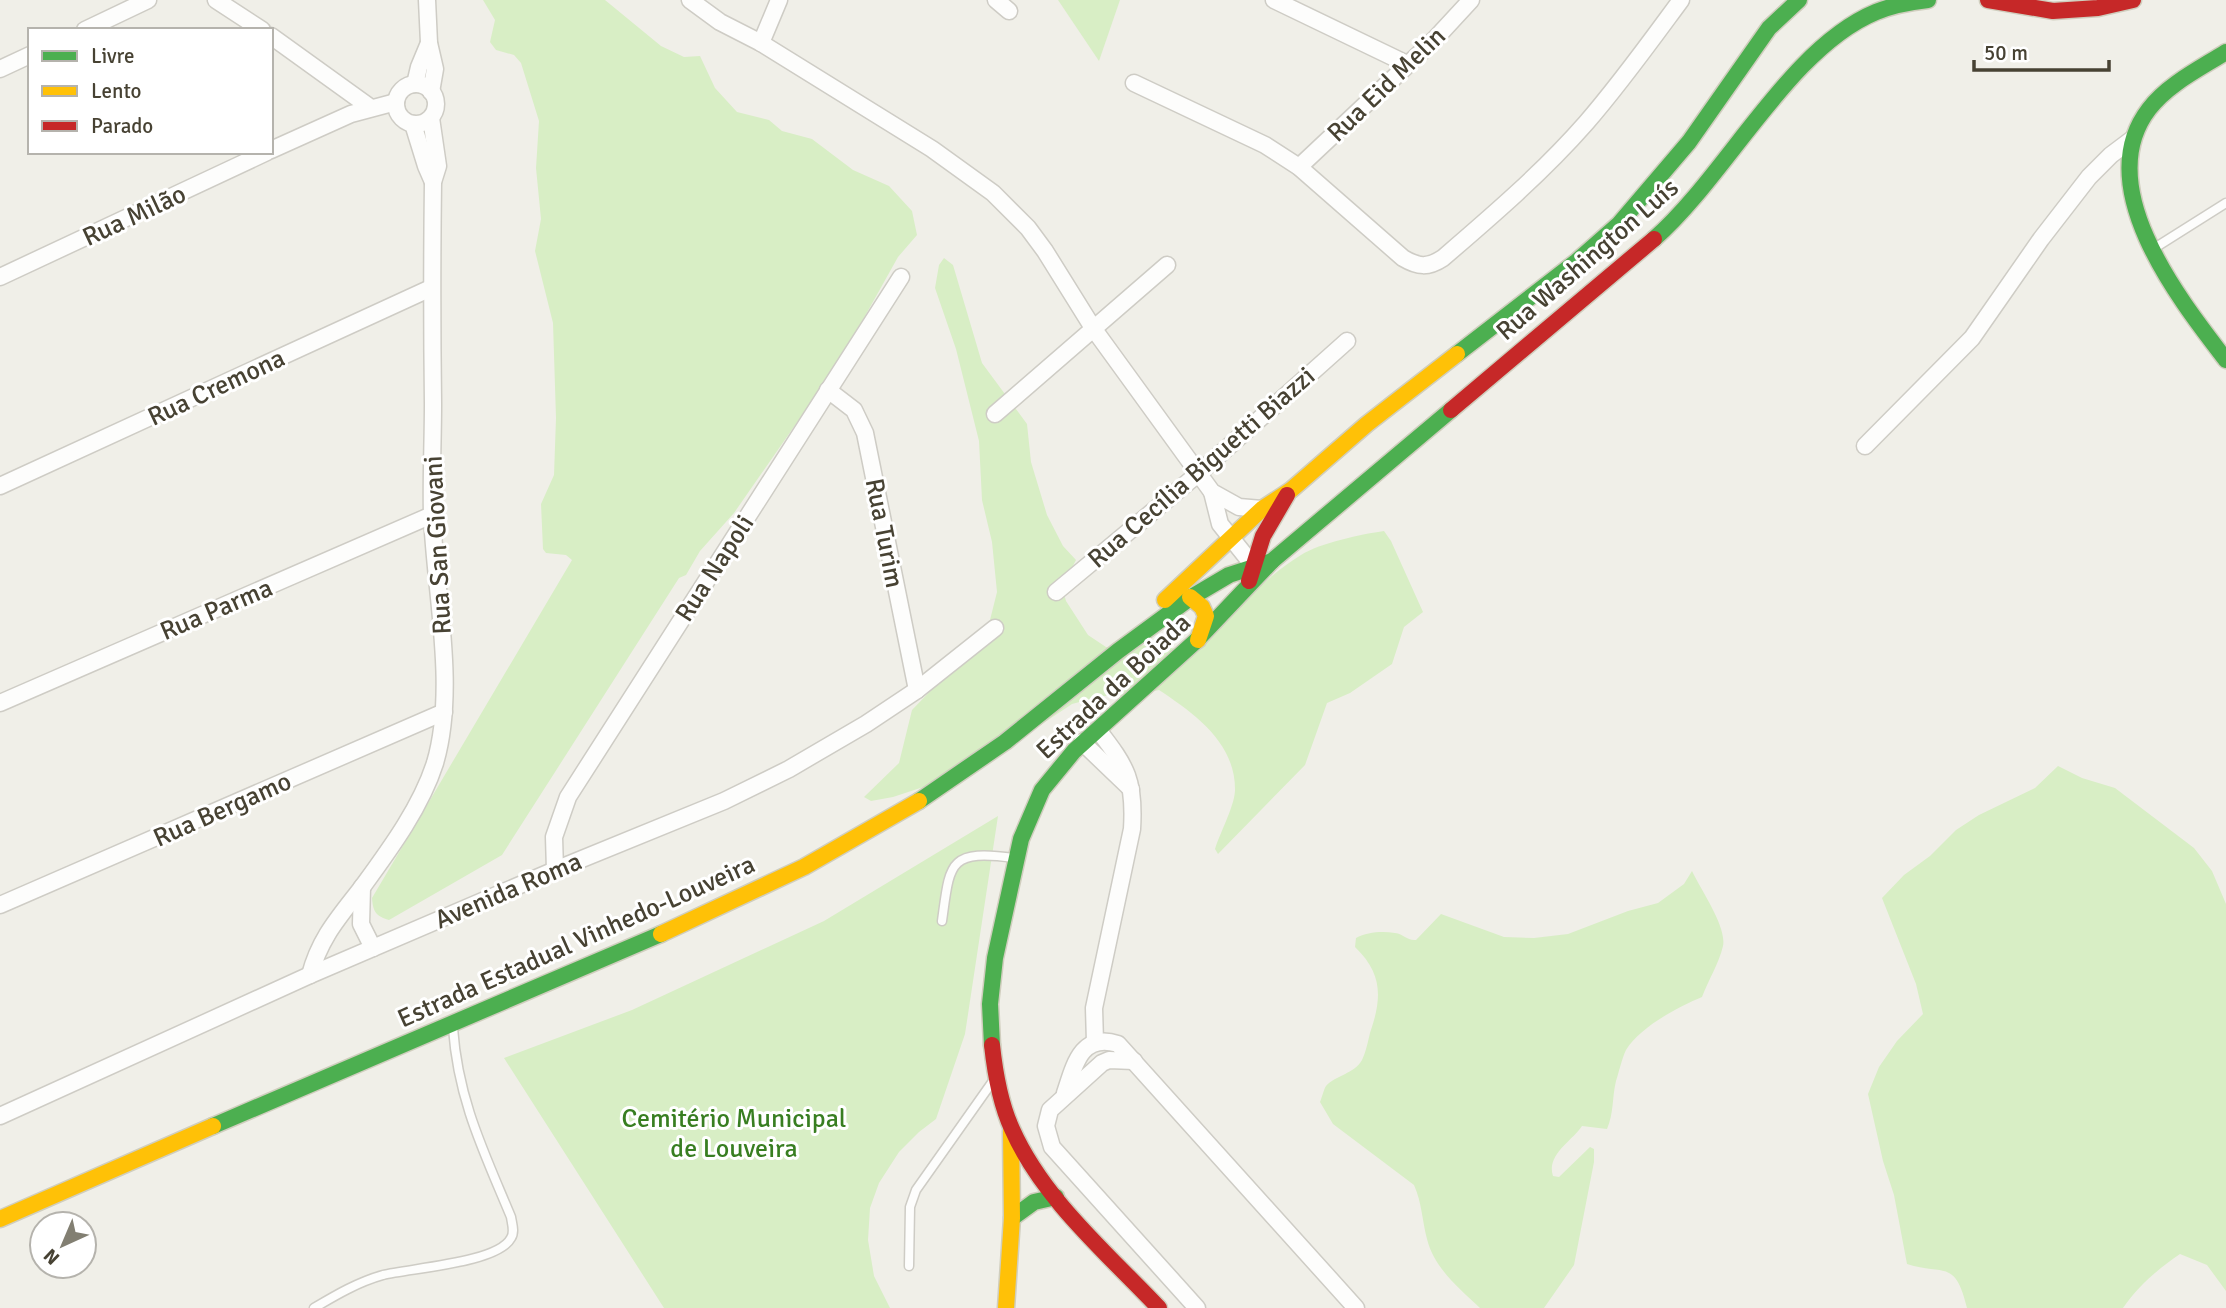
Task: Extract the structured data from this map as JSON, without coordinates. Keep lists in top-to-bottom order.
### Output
{
  "streets": {
    "main road": ["Rua Washington Luís", "Estrada da Boiada", "Estrada Estadual Vinhedo-Louveira"],
    "street": [
      "Rua Eid Melin",
      "Rua Milão",
      "Rua Cremona",
      "Rua Cecília Biguetti Biazzi",
      "Rua Turim",
      "Rua San Giovani",
      "Rua Napoli",
      "Rua Parma",
      "Rua Bergamo",
      "Avenida Roma"
    ]
  },
  "crossings": [
    ["Rua Milão", "Rua San Giovani"],
    ["Rua Washington Luís", "Estrada da Boiada"],
    ["Rua Cremona", "Rua San Giovani"],
    ["Rua Turim", "Rua Napoli"],
    ["Rua Turim", "Avenida Roma"],
    ["Rua San Giovani", "Rua Parma"],
    ["Rua San Giovani", "Rua Bergamo"],
    ["Rua San Giovani", "Avenida Roma"],
    ["Rua Napoli", "Avenida Roma"]
  ],
  "parks": ["Cemitério Municipal de Louveira"],
  "legend": ["Livre", "Lento", "Parado"],
  "scale_bar": "50 m",
  "north": "bottom left"
}
